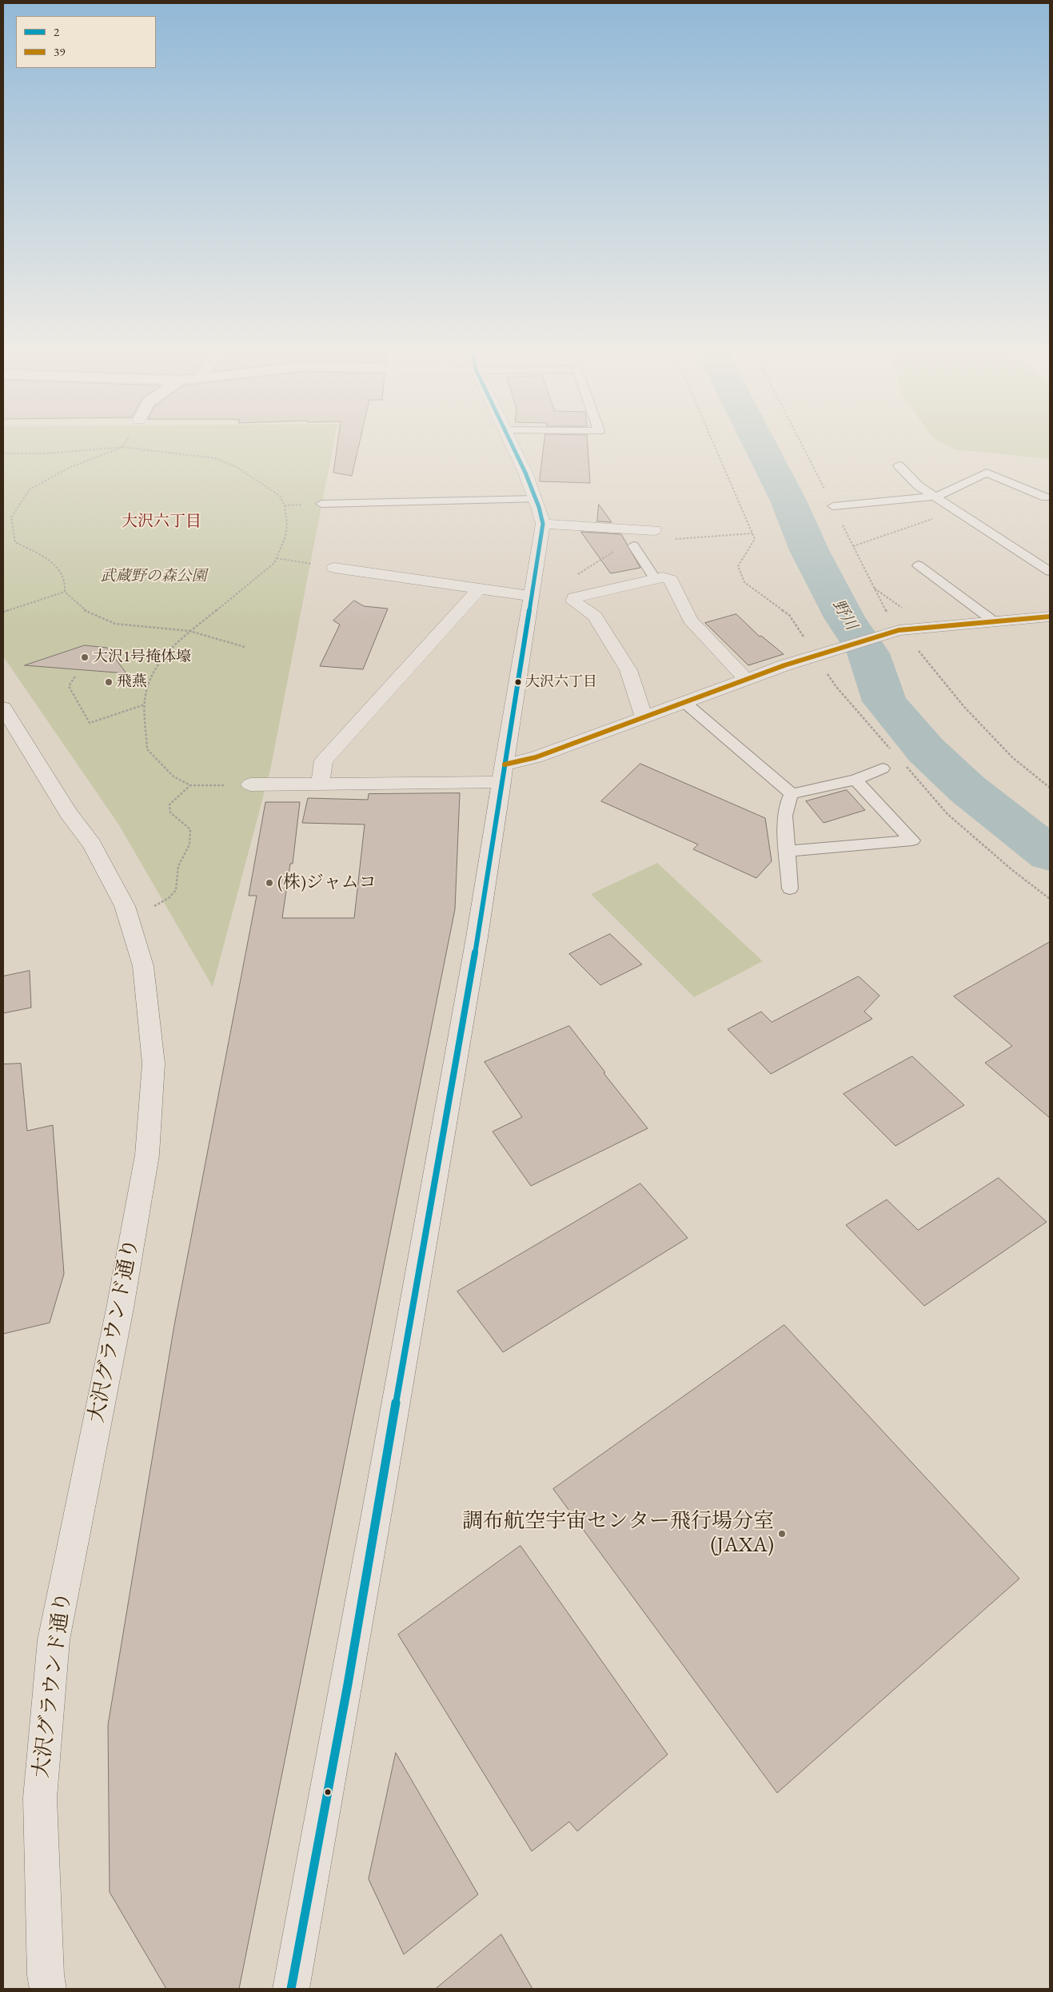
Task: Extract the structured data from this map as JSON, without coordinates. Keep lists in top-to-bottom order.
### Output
{
  "streets": {
    "street": ["大沢グラウンド通り"]
  },
  "districts": ["大沢六丁目"],
  "water": ["野川"],
  "parks": ["武蔵野の森公園"],
  "places": [
    "大沢1号掩体壕",
    "飛燕",
    "大沢六丁目",
    "(株)ジャムコ",
    "調布航空宇宙センター飛行場分室 (JAXA)"
  ],
  "lines": ["transit line 2", "transit line 39"],
  "legend": ["2", "39"]
}
